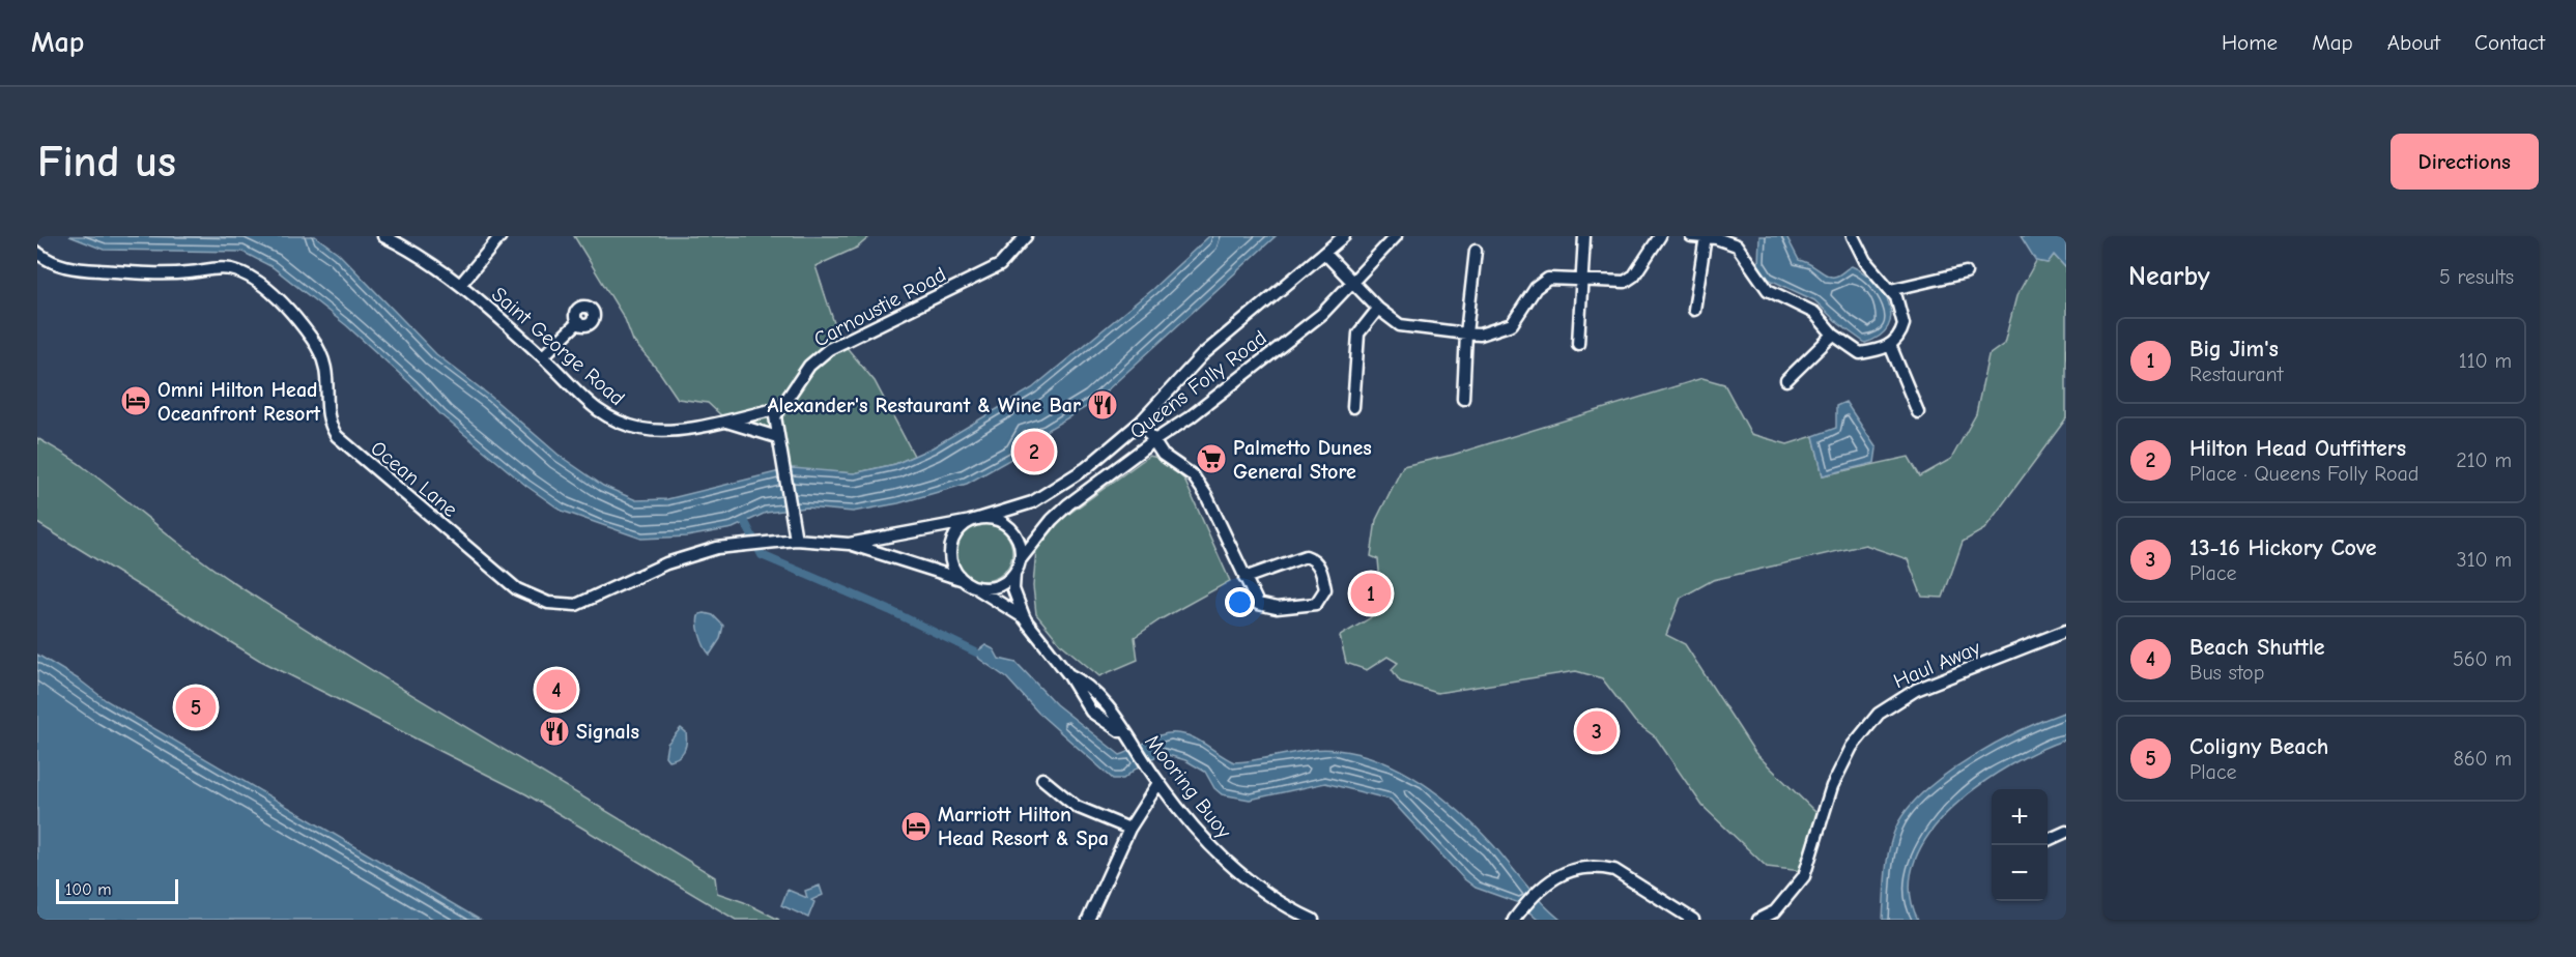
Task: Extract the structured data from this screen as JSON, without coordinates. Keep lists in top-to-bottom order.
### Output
{
  "streets": {
    "street": [
      "Carnoustie Road",
      "Saint George Road",
      "Queens Folly Road",
      "Ocean Lane",
      "Haul Away",
      "Mooring Buoy"
    ]
  },
  "crossings": [
    ["Carnoustie Road", "Saint George Road"],
    ["Carnoustie Road", "Ocean Lane"],
    ["Queens Folly Road", "Ocean Lane"],
    ["Queens Folly Road", "Mooring Buoy"],
    ["Ocean Lane", "Mooring Buoy"]
  ],
  "places": {
    "hotel": ["Omni Hilton Head Oceanfront Resort", "Marriott Hilton Head Resort & Spa"],
    "restaurant": ["Alexander's Restaurant & Wine Bar", "Signals"],
    "supermarket": ["Palmetto Dunes General Store"]
  },
  "scale_bar": "100 m",
  "page": {
    "header": "Map",
    "nav": [
      "Home",
      "Map",
      "About",
      "Contact"
    ],
    "buttons": "Directions",
    "title": "Find us",
    "heading": ["Nearby", "5 results"],
    "list": [
      {
        "mark": "1",
        "name": "Big Jim's",
        "note": "Restaurant",
        "value": "110 m"
      },
      {
        "mark": "2",
        "name": "Hilton Head Outfitters",
        "note": "Place · Queens Folly Road",
        "value": "210 m"
      },
      {
        "mark": "3",
        "name": "13-16 Hickory Cove",
        "note": "Place",
        "value": "310 m"
      },
      {
        "mark": "4",
        "name": "Beach Shuttle",
        "note": "Bus stop",
        "value": "560 m"
      },
      {
        "mark": "5",
        "name": "Coligny Beach",
        "note": "Place",
        "value": "860 m"
      }
    ],
    "pins": [
      "2",
      "1",
      "4",
      "5",
      "3"
    ],
    "map_buttons": ["+", "−"],
    "scale": "100 m"
  }
}
